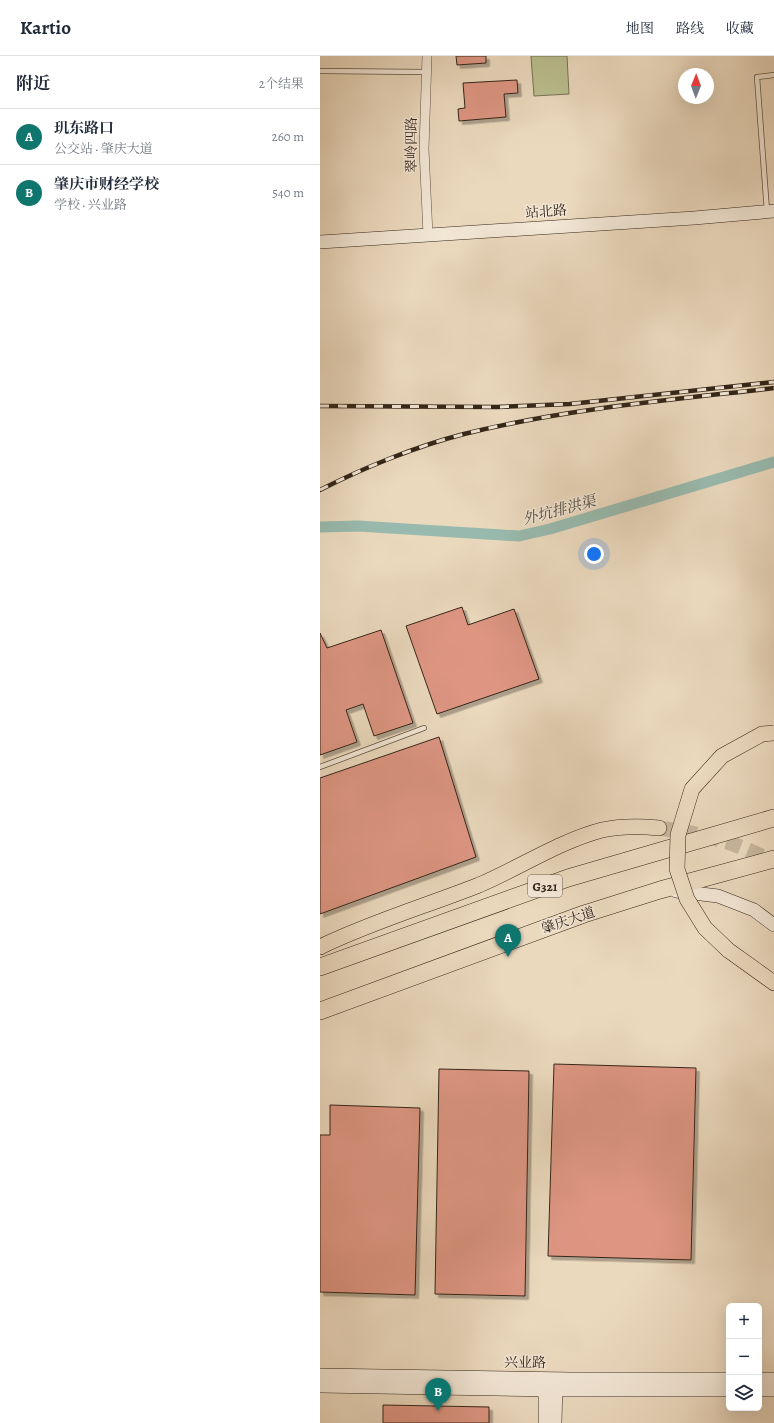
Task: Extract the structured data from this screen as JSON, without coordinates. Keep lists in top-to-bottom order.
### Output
{
  "streets": {
    "highway": ["G321", "肇庆大道"],
    "street": ["翠岭四路", "站北路", "兴业路"]
  },
  "crossings": [
    ["翠岭四路", "站北路"]
  ],
  "water": ["外坑排洪渠"],
  "north": "top",
  "page": {
    "header": "Kartio",
    "nav": ["地图", "路线", "收藏"],
    "heading": ["附近", "2个结果"],
    "list": [
      {
        "mark": "A",
        "name": "玑东路口",
        "note": "公交站 · 肇庆大道",
        "value": "260 m"
      },
      {
        "mark": "B",
        "name": "肇庆市财经学校",
        "note": "学校 · 兴业路",
        "value": "540 m"
      }
    ],
    "pins": ["A", "B"],
    "map_buttons": ["+", "−"]
  }
}
